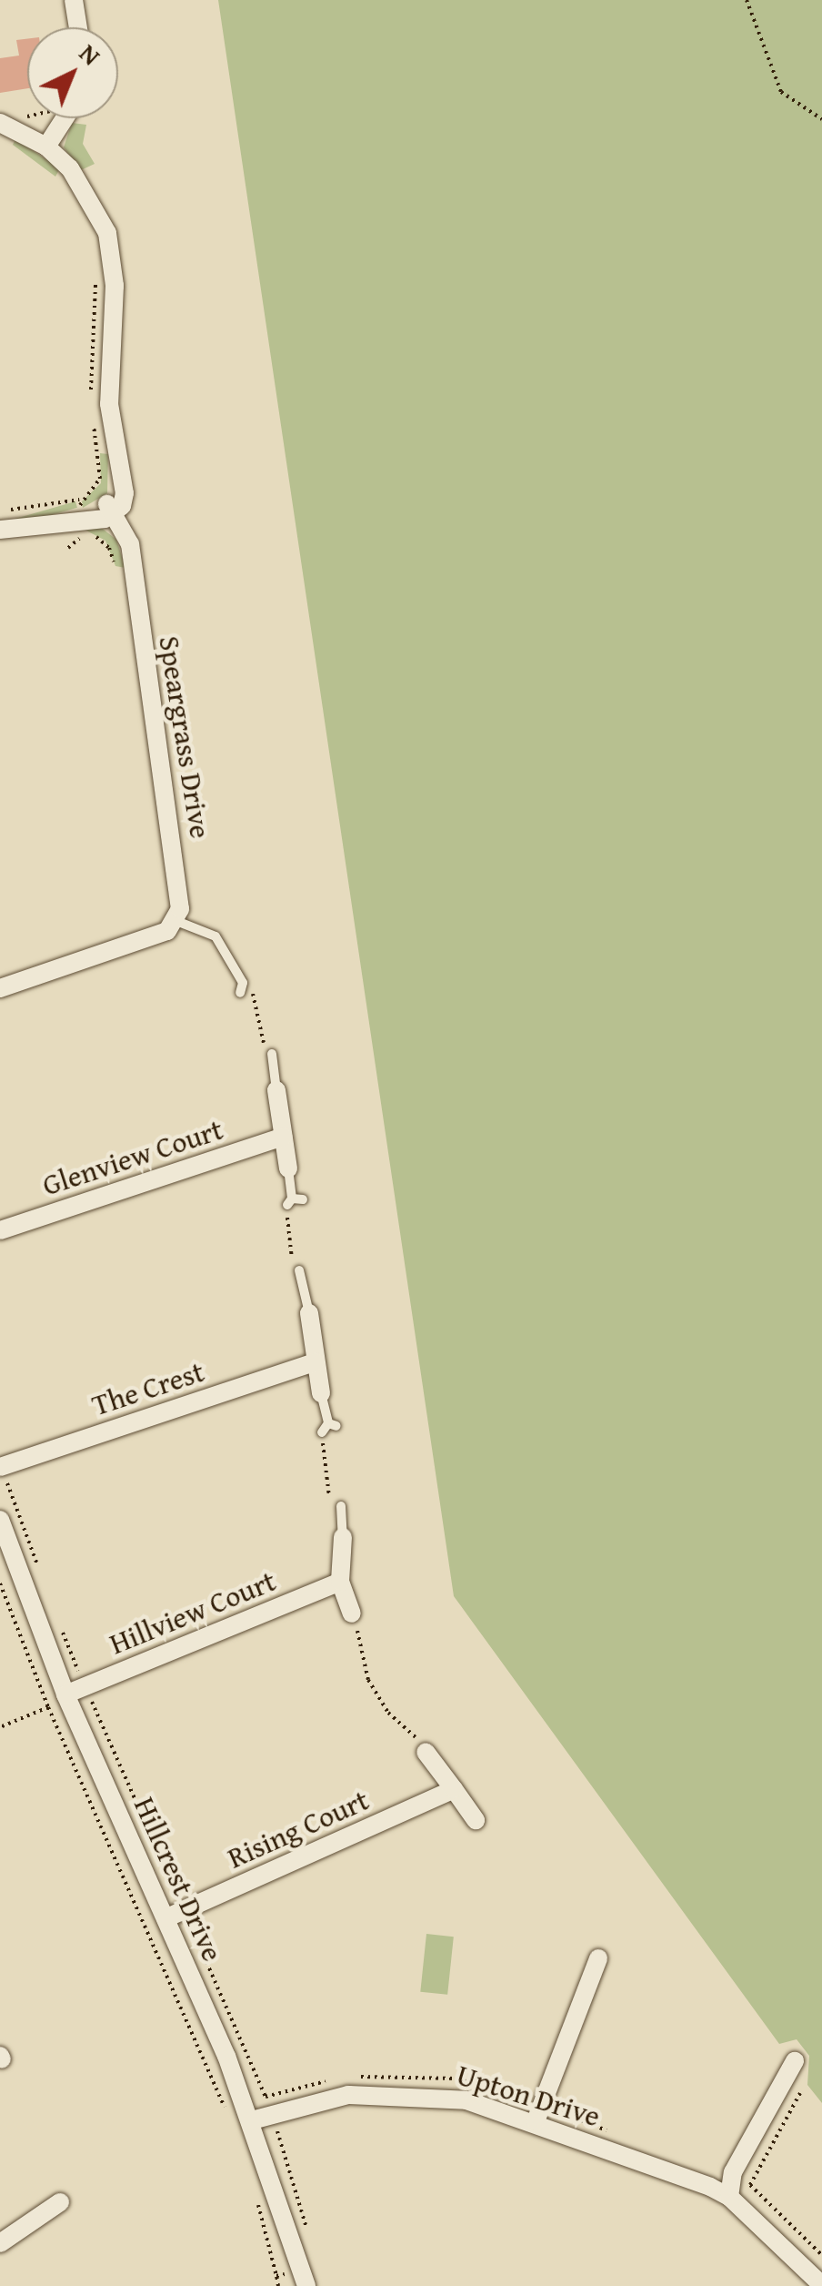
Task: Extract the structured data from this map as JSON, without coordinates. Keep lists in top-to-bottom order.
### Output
{
  "streets": {
    "street": [
      "Speargrass Drive",
      "Glenview Court",
      "The Crest",
      "Hillview Court",
      "Rising Court",
      "Hillcrest Drive",
      "Upton Drive"
    ]
  },
  "crossings": [
    ["Hillview Court", "Hillcrest Drive"],
    ["Rising Court", "Hillcrest Drive"],
    ["Hillcrest Drive", "Upton Drive"]
  ],
  "north": "top right"
}
